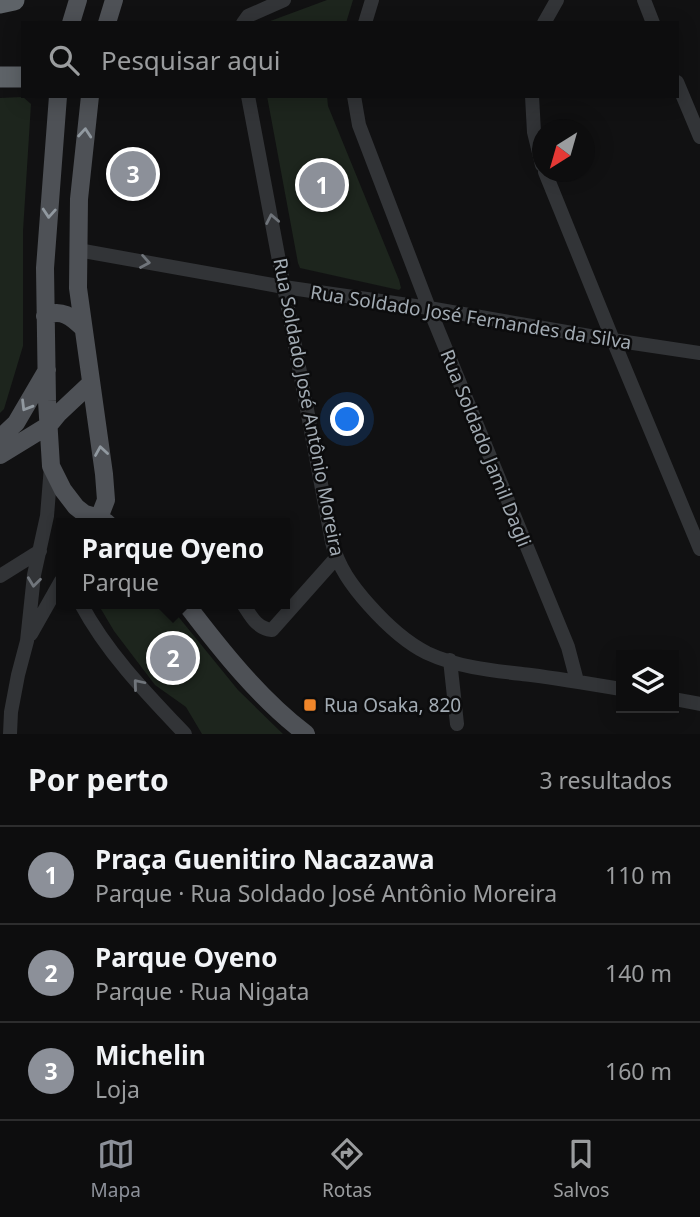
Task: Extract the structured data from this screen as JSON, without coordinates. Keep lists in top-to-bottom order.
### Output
{
  "streets": {
    "street": ["Rua Soldado José Fernandes da Silva", "Rua Soldado José Antônio Moreira", "Rua Soldado Jamil Dagli"]
  },
  "crossings": [
    ["Rua Soldado José Fernandes da Silva", "Rua Soldado José Antônio Moreira"],
    ["Rua Soldado José Fernandes da Silva", "Rua Soldado Jamil Dagli"],
    ["Rua Soldado José Antônio Moreira", "Rua Soldado Jamil Dagli"]
  ],
  "places": {
    "transit": ["Rua Osaka, 820"]
  },
  "north": "bottom left",
  "page": {
    "search": "Pesquisar aqui",
    "pins": ["3", "1", "2"],
    "popup": ["Parque Oyeno", "Parque"],
    "heading": ["Por perto", "3 resultados"],
    "list": [
      {
        "mark": "1",
        "name": "Praça Guenitiro Nacazawa",
        "note": "Parque · Rua Soldado José Antônio Moreira",
        "value": "110 m"
      },
      {
        "mark": "2",
        "name": "Parque Oyeno",
        "note": "Parque · Rua Nigata",
        "value": "140 m"
      },
      {
        "mark": "3",
        "name": "Michelin",
        "note": "Loja",
        "value": "160 m"
      }
    ],
    "nav": ["Mapa", "Rotas", "Salvos"]
  }
}
